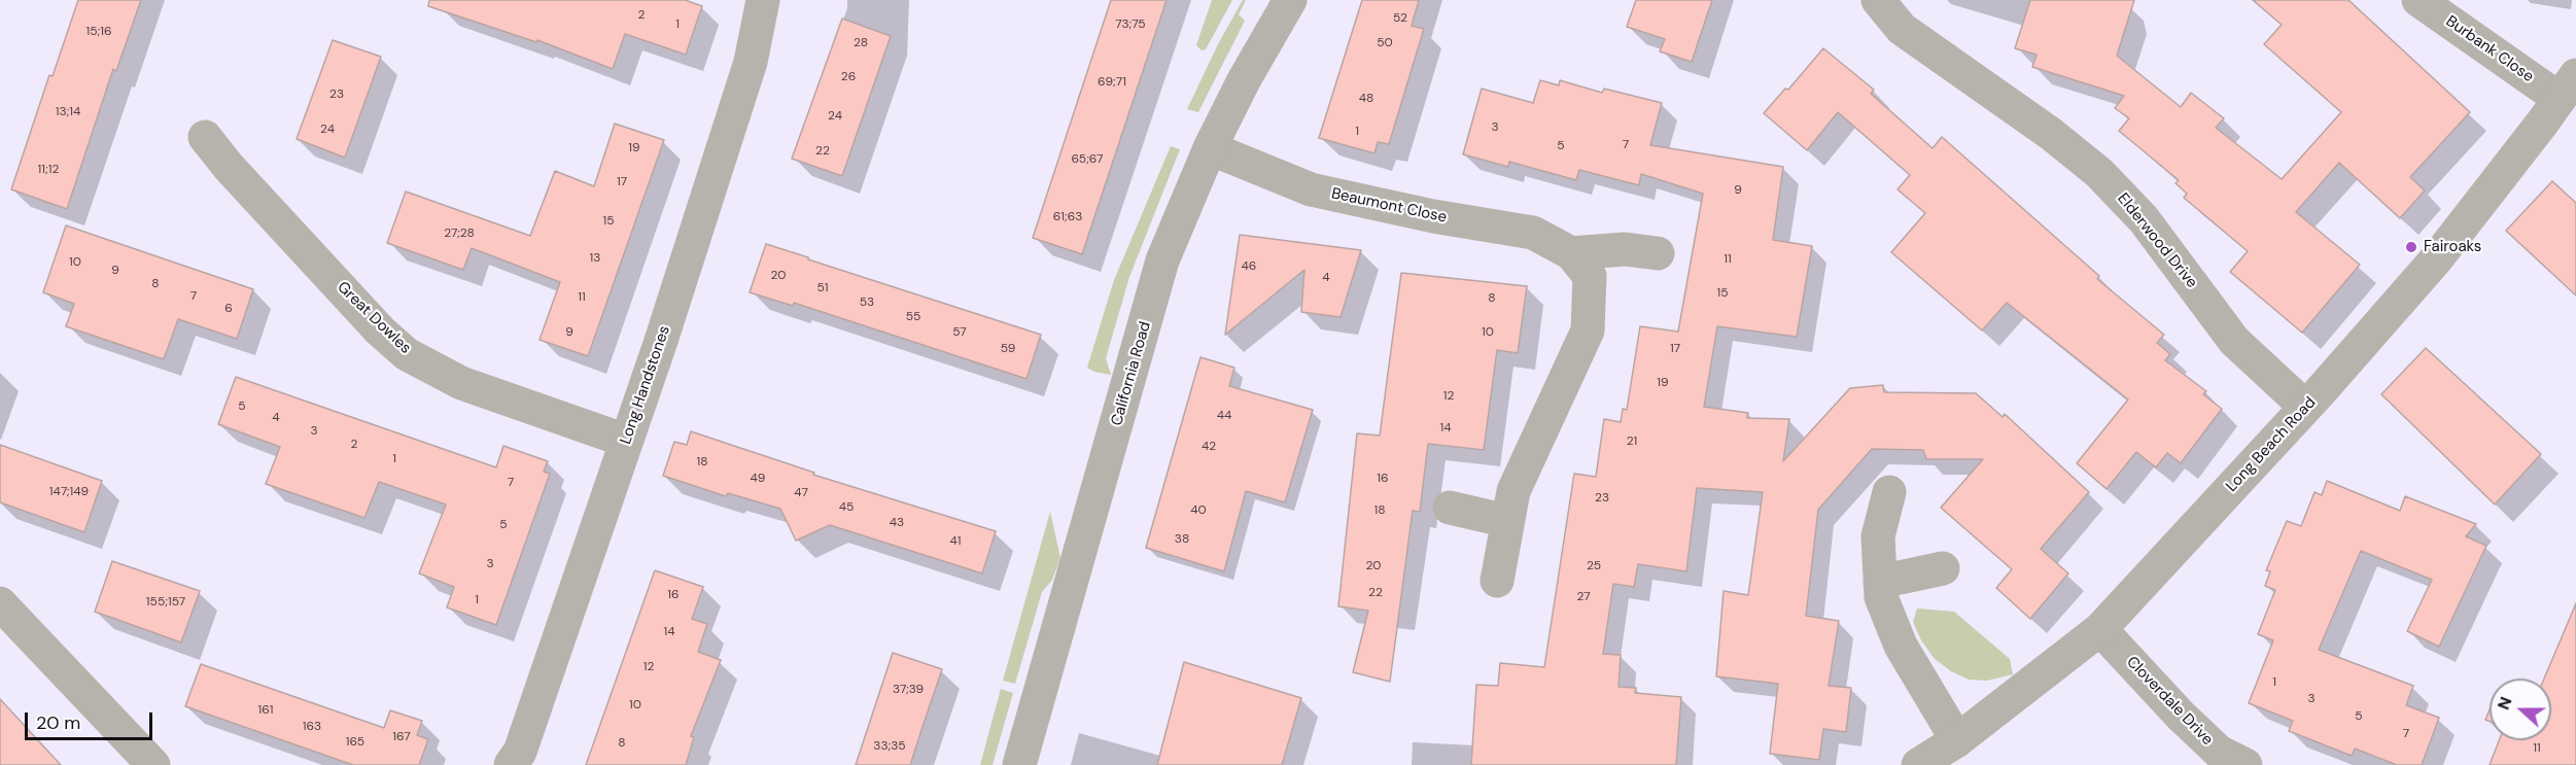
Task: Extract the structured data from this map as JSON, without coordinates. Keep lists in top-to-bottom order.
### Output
{
  "streets": {
    "street": [
      "Burbank Close",
      "Beaumont Close",
      "Elderwood Drive",
      "Great Dowles",
      "California Road",
      "Long Handstones",
      "Long Beach Road",
      "Cloverdale Drive"
    ]
  },
  "crossings": [
    ["Burbank Close", "Long Beach Road"],
    ["Beaumont Close", "California Road"],
    ["Elderwood Drive", "Long Beach Road"],
    ["Great Dowles", "Long Handstones"],
    ["Long Beach Road", "Cloverdale Drive"]
  ],
  "places": ["Fairoaks"],
  "house_numbers": [
    "2",
    "52",
    "1",
    "73;75",
    "15;16",
    "28",
    "50",
    "26",
    "69;71",
    "23",
    "48",
    "13;14",
    "24",
    "3",
    "24",
    "1",
    "7",
    "5",
    "19",
    "22",
    "65;67",
    "11;12",
    "17",
    "9",
    "61;63",
    "15",
    "27;28",
    "13",
    "11",
    "10",
    "46",
    "9",
    "20",
    "4",
    "8",
    "51",
    "15",
    "7",
    "11",
    "8",
    "53",
    "6",
    "55",
    "9",
    "57",
    "10",
    "59",
    "17",
    "19",
    "12",
    "5",
    "44",
    "4",
    "14",
    "3",
    "21",
    "2",
    "42",
    "1",
    "18",
    "49",
    "16",
    "7",
    "147;149",
    "47",
    "23",
    "45",
    "40",
    "18",
    "43",
    "5",
    "38",
    "41",
    "3",
    "20",
    "25",
    "22",
    "16",
    "27",
    "1",
    "155;157",
    "14",
    "12",
    "1",
    "37;39",
    "3",
    "10",
    "161",
    "5",
    "163",
    "7",
    "167",
    "165",
    "8",
    "33;35",
    "11"
  ],
  "scale_bar": "20 m",
  "north": "left"
}
